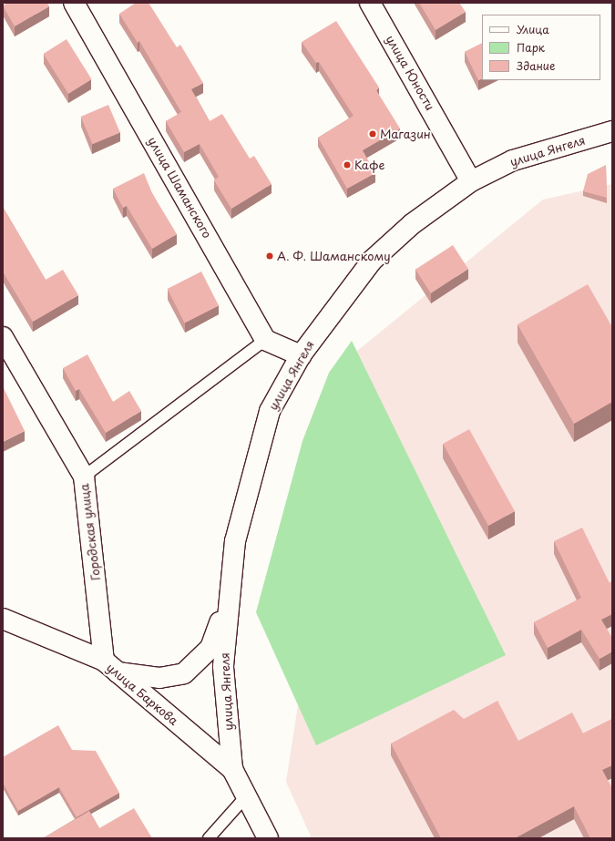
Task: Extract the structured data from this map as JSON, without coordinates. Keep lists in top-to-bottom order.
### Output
{
  "streets": {
    "street": [
      "улица Юности",
      "улица Янгеля",
      "улица Шаманского",
      "Городская улица",
      "улица Баркова"
    ]
  },
  "crossings": [
    ["улица Юности", "улица Янгеля"],
    ["улица Янгеля", "улица Баркова"],
    ["Городская улица", "улица Баркова"]
  ],
  "places": ["Магазин", "Кафе", "А. Ф. Шаманскому"],
  "legend": ["Улица", "Парк", "Здание"]
}
